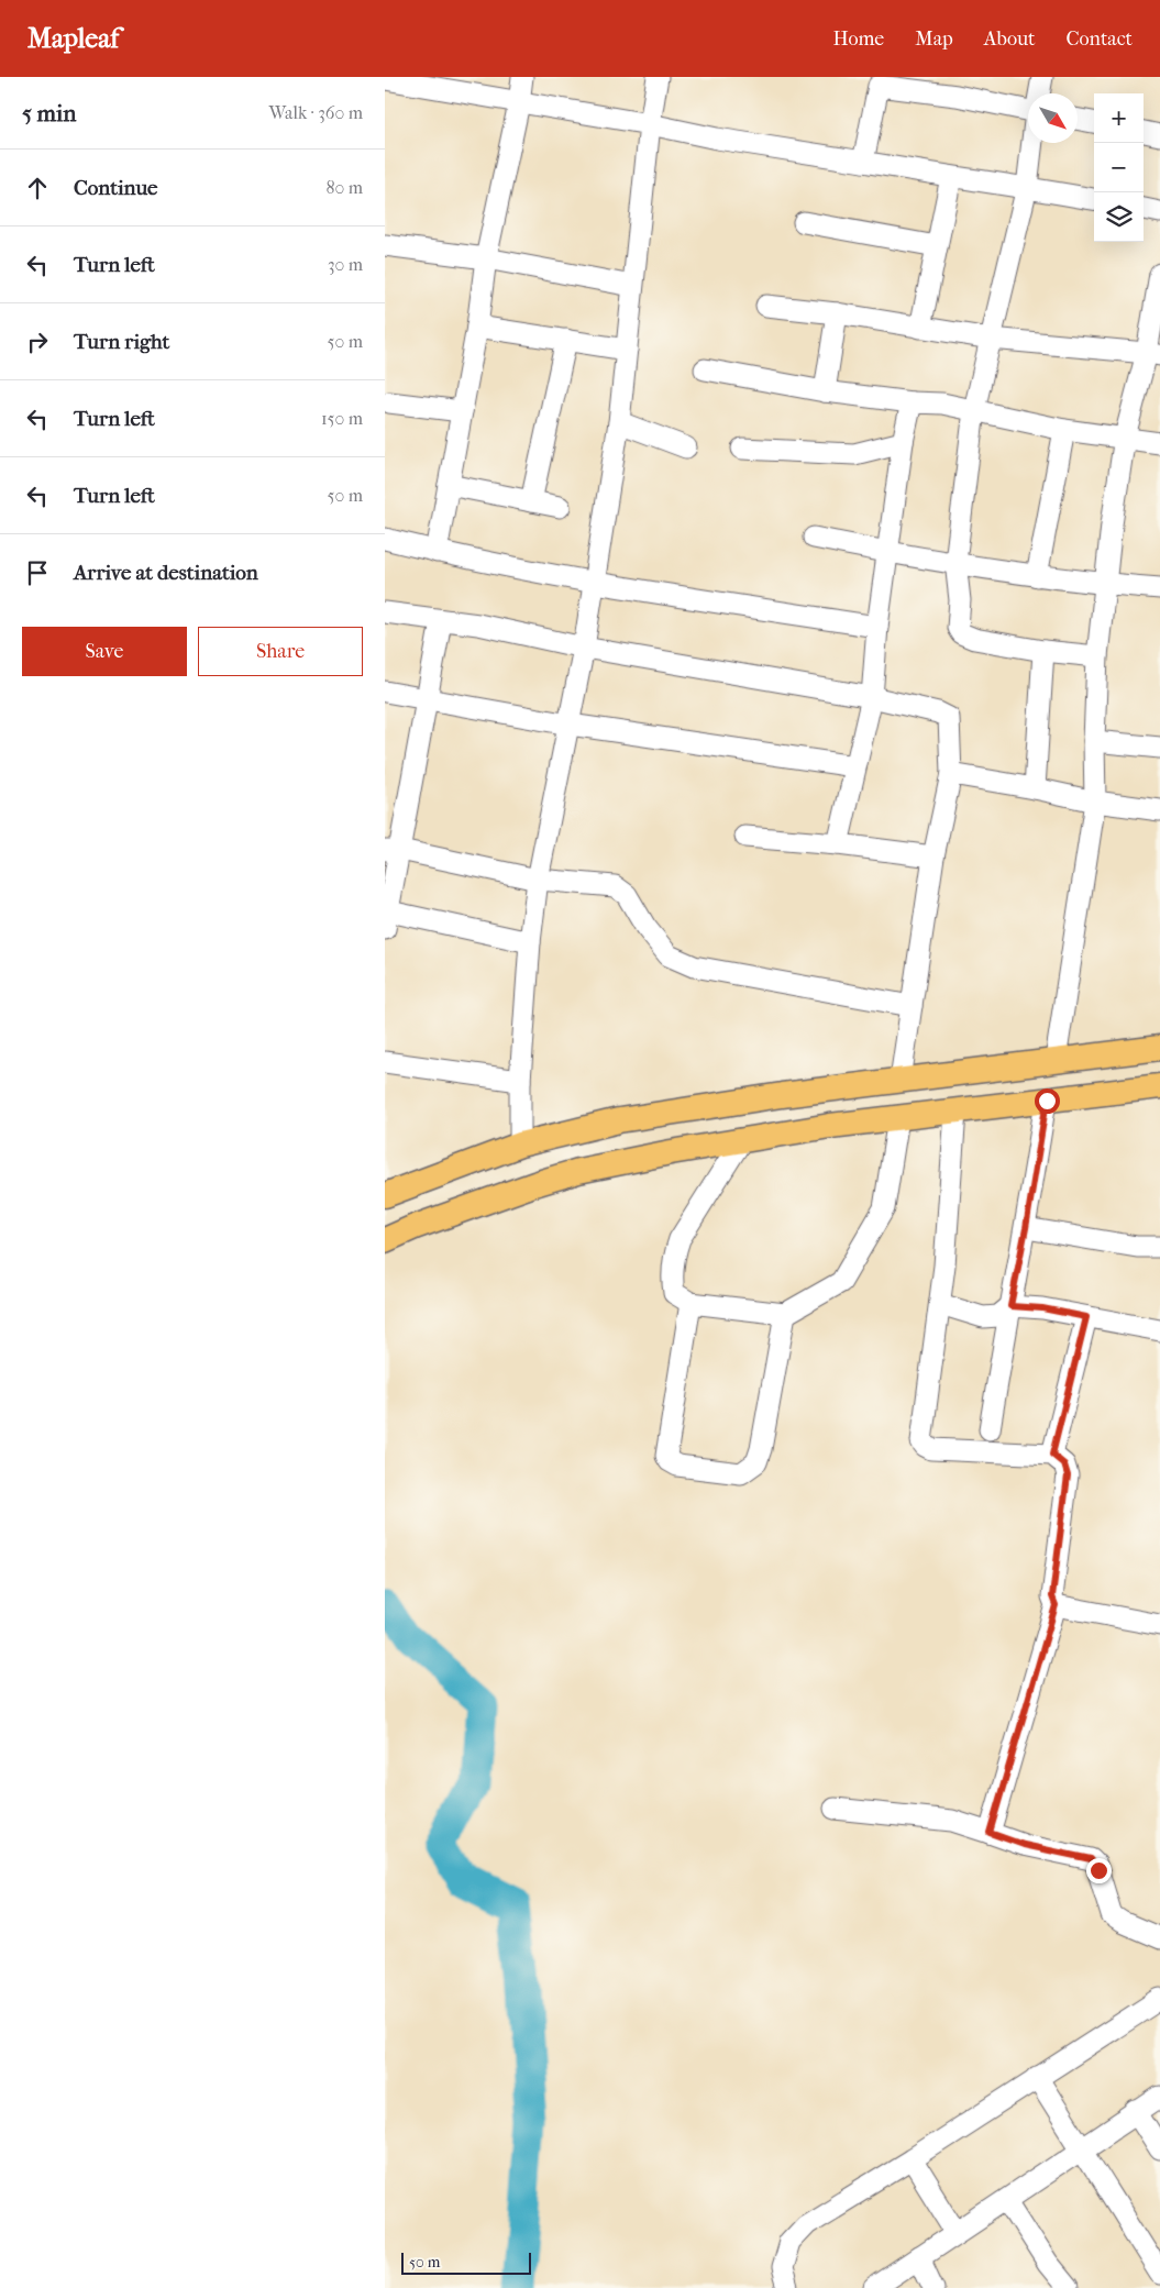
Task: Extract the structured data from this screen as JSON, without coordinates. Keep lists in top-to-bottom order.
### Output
{
  "scale_bar": "50 m",
  "north": "bottom right",
  "page": {
    "header": "Mapleaf",
    "nav": [
      "Home",
      "Map",
      "About",
      "Contact"
    ],
    "heading": ["5 min", "Walk · 360 m"],
    "map_buttons": ["+", "−"],
    "list": [
      ["Continue", "80 m"],
      ["Turn left", "30 m"],
      ["Turn right", "50 m"],
      ["Turn left", "150 m"],
      ["Turn left", "50 m"],
      "Arrive at destination"
    ],
    "buttons": ["Save", "Share"],
    "scale": "50 m"
  }
}
